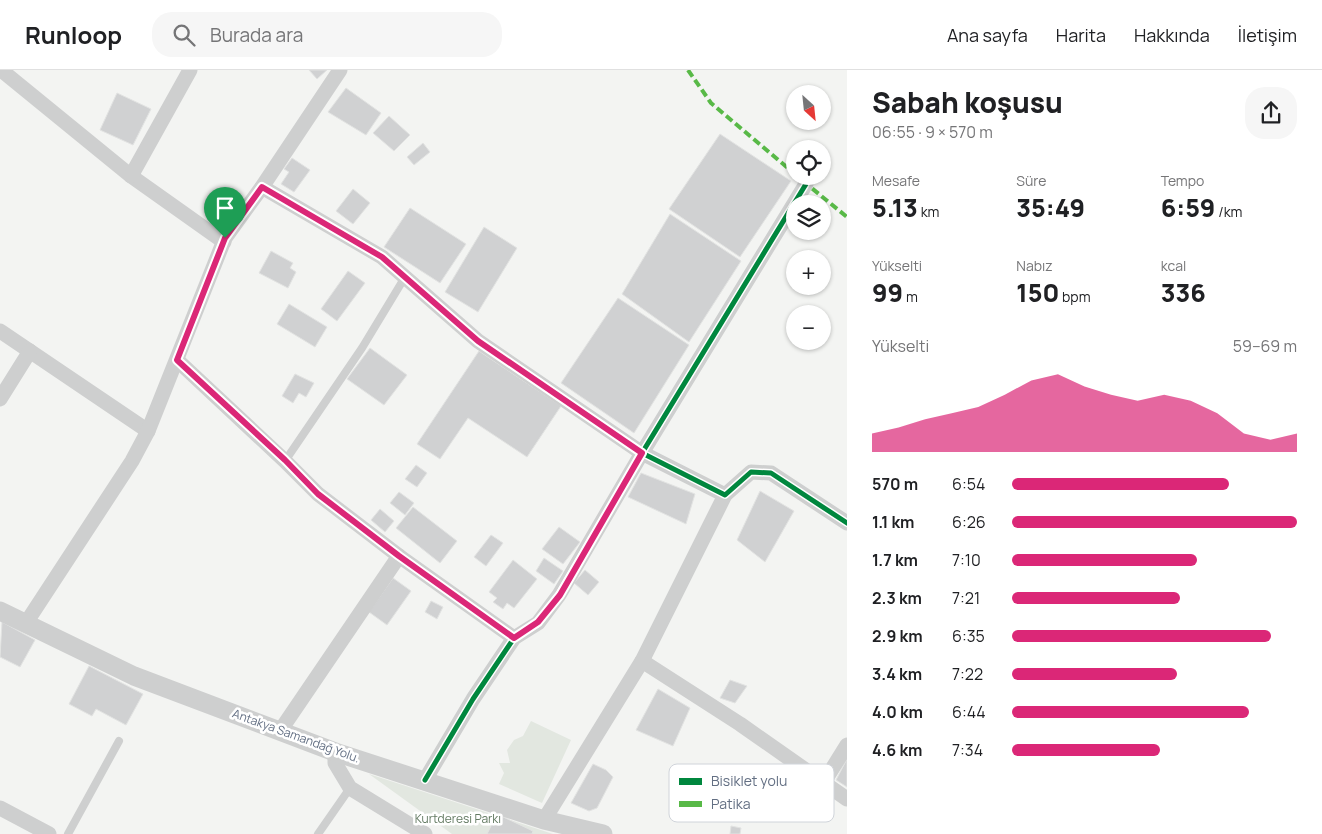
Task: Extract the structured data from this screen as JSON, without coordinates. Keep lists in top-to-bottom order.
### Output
{
  "streets": {
    "street": ["Antakya Samandağ Yolu."]
  },
  "parks": ["Kurtderesi Parkı"],
  "legend": ["Bisiklet yolu", "Patika"],
  "north": "bottom right",
  "page": {
    "header": "Runloop",
    "search": "Burada ara",
    "nav": [
      "Ana sayfa",
      "Harita",
      "Hakkında",
      "İletişim"
    ],
    "heading": ["Sabah koşusu", "06:55 · 9 × 570 m"],
    "map_buttons": ["+", "−"],
    "stats": [
      ["Mesafe", "5.13 km"],
      ["Süre", "35:49"],
      ["Tempo", "6:59 /km"],
      ["Yükselti", "99 m"],
      ["Nabız", "150 bpm"],
      ["kcal", "336"]
    ],
    "chart": ["Yükselti", "59–69 m"],
    "list": [
      {
        "name": "570 m",
        "note": "6:54"
      },
      {
        "name": "1.1 km",
        "note": "6:26"
      },
      {
        "name": "1.7 km",
        "note": "7:10"
      },
      {
        "name": "2.3 km",
        "note": "7:21"
      },
      {
        "name": "2.9 km",
        "note": "6:35"
      },
      {
        "name": "3.4 km",
        "note": "7:22"
      },
      {
        "name": "4.0 km",
        "note": "6:44"
      },
      {
        "name": "4.6 km",
        "note": "7:34"
      }
    ]
  }
}
